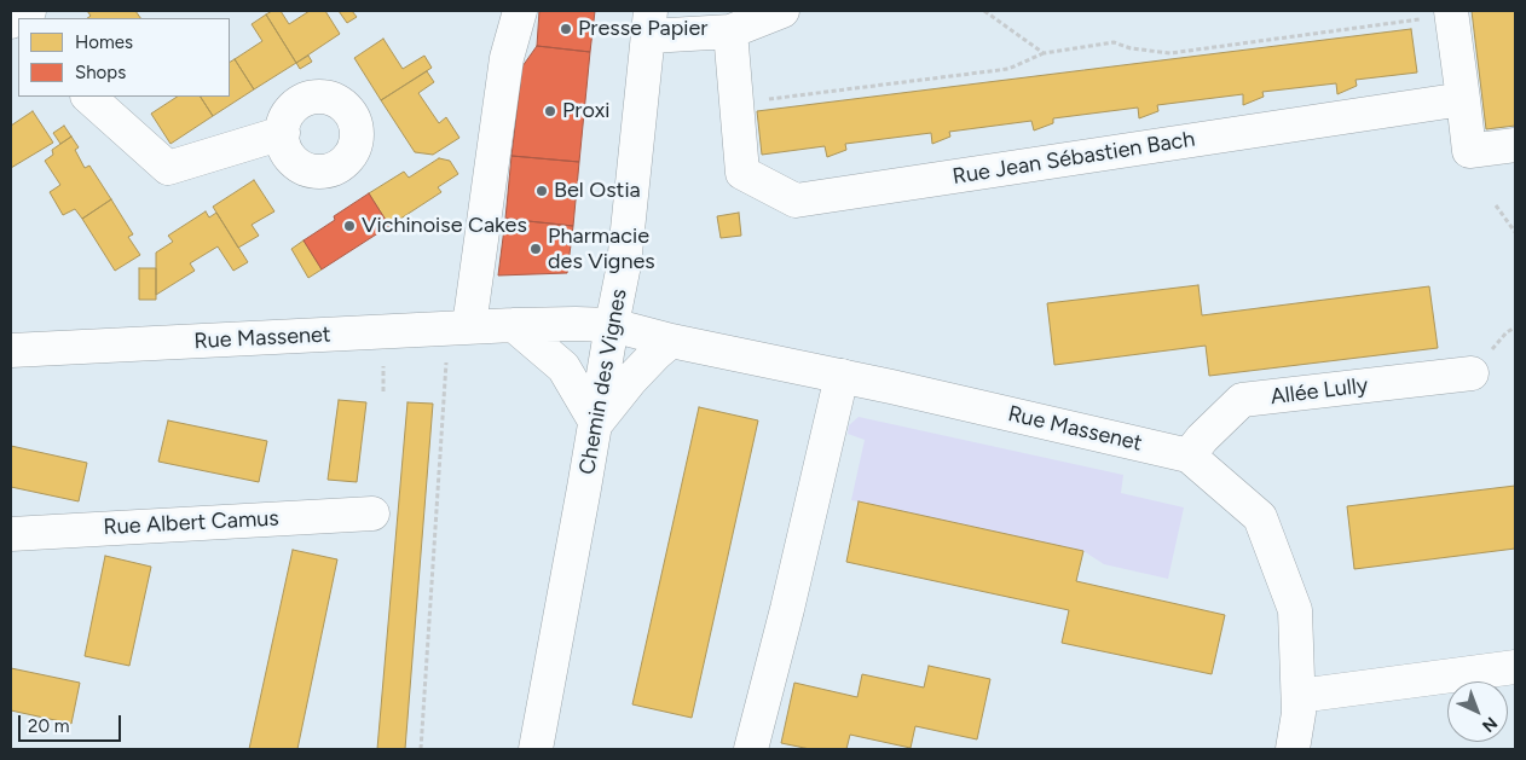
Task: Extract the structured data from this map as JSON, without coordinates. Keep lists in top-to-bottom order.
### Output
{
  "streets": {
    "street": [
      "Rue Jean Sébastien Bach",
      "Rue Massenet",
      "Chemin des Vignes",
      "Allée Lully",
      "Rue Albert Camus"
    ]
  },
  "crossings": [
    ["Rue Massenet", "Chemin des Vignes"],
    ["Rue Massenet", "Allée Lully"]
  ],
  "places": [
    "Presse Papier",
    "Proxi",
    "Bel Ostia",
    "Vichinoise Cakes",
    "Pharmacie des Vignes"
  ],
  "legend": ["Homes", "Shops"],
  "scale_bar": "20 m",
  "north": "bottom right"
}
